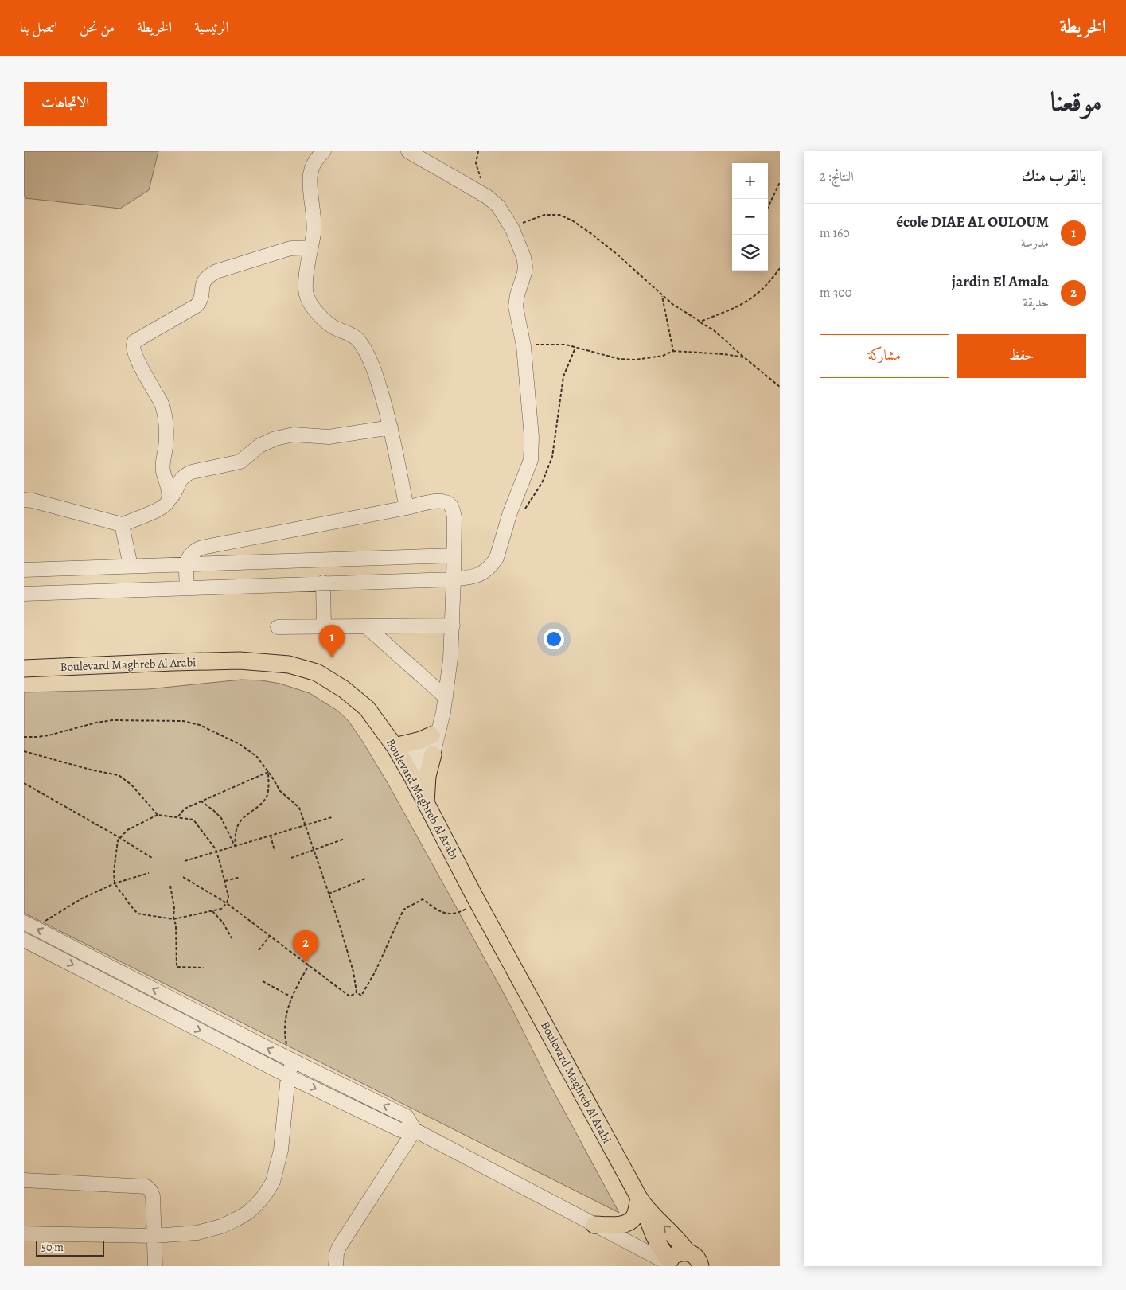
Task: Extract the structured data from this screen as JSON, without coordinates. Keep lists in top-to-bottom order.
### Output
{
  "streets": {
    "main road": ["Boulevard Maghreb Al Arabi"]
  },
  "scale_bar": "50 m",
  "page": {
    "header": "الخريطة",
    "nav": [
      "الرئيسية",
      "الخريطة",
      "من نحن",
      "اتصل بنا"
    ],
    "title": "موقعنا",
    "buttons": [
      "الاتجاهات",
      ["حفظ", "مشاركة"]
    ],
    "heading": ["بالقرب منك", "النتائج: 2"],
    "map_buttons": ["+", "−"],
    "list": [
      {
        "mark": "1",
        "name": "école DIAE AL OULOUM",
        "note": "مدرسة",
        "value": "160 m"
      },
      {
        "mark": "2",
        "name": "jardin El Amala",
        "note": "حديقة",
        "value": "300 m"
      }
    ],
    "pins": ["1", "2"],
    "scale": "50 m"
  }
}
